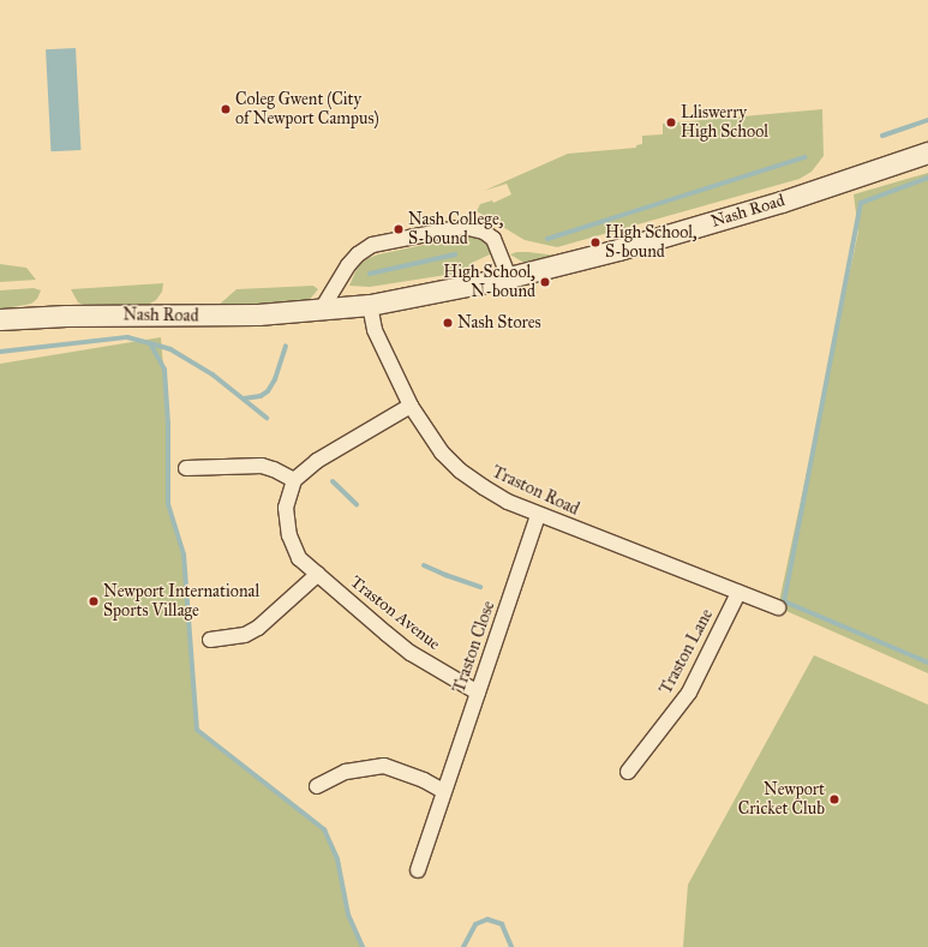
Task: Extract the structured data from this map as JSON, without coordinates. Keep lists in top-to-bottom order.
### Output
{
  "streets": {
    "street": [
      "Nash Road",
      "Traston Road",
      "Traston Avenue",
      "Traston Close",
      "Traston Lane"
    ]
  },
  "crossings": [
    ["Nash Road", "Traston Road"],
    ["Traston Road", "Traston Close"],
    ["Traston Road", "Traston Lane"],
    ["Traston Avenue", "Traston Close"]
  ],
  "places": [
    "Coleg Gwent (City of Newport Campus)",
    "Lliswerry High School",
    "Nash College, S-bound",
    "High School, S-bound",
    "High School, N-bound",
    "Nash Stores",
    "Newport International Sports Village",
    "Newport Cricket Club"
  ]
}
